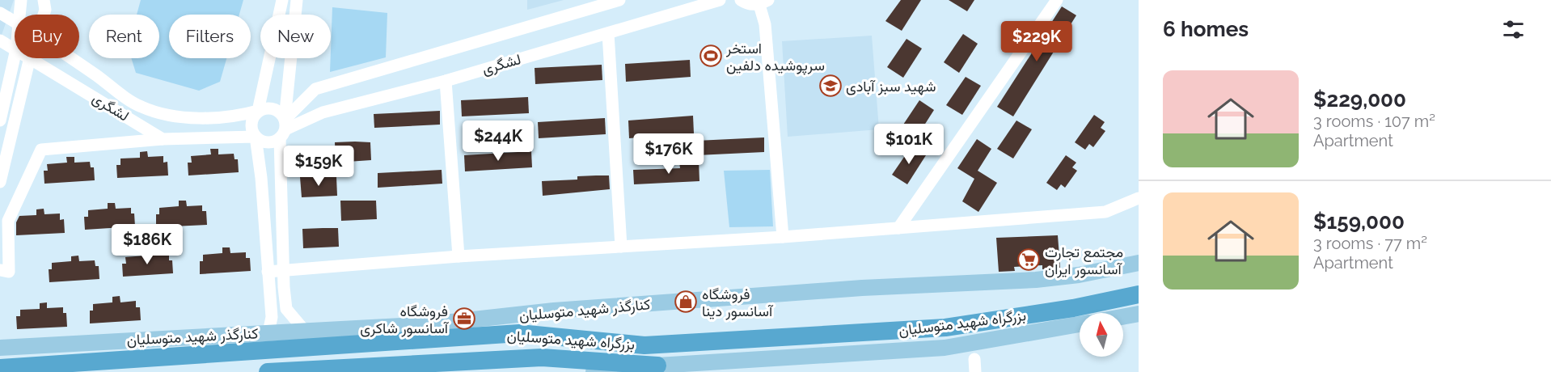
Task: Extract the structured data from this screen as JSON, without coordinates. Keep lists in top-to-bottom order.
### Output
{
  "streets": {
    "highway": ["بزرگراه شهید متوسلیان"],
    "main road": ["کنارگذر شهید متوسلیان"],
    "street": ["لشگری"]
  },
  "places": {
    "sports": ["استخر سرپوشیده دلفین"],
    "school or university": ["شهید سبز آبادی"],
    "supermarket": ["مجتمع تجارت آسانسور ایران"],
    "shop": ["فروشگاه آسانسور دینا"],
    "office": ["فروشگاه آسانسور شاکری"]
  },
  "north": "top",
  "page": {
    "heading": "6 homes",
    "chip": [
      "Buy",
      "Rent",
      "Filters",
      "New"
    ],
    "price": [
      "$229K",
      "$244K",
      "$101K",
      "$176K",
      "$159K",
      "$186K"
    ],
    "list": [
      {
        "name": "$229,000",
        "note": "3 rooms · 107 m² · Apartment"
      },
      {
        "name": "$159,000",
        "note": "3 rooms · 77 m² · Apartment"
      }
    ]
  }
}
